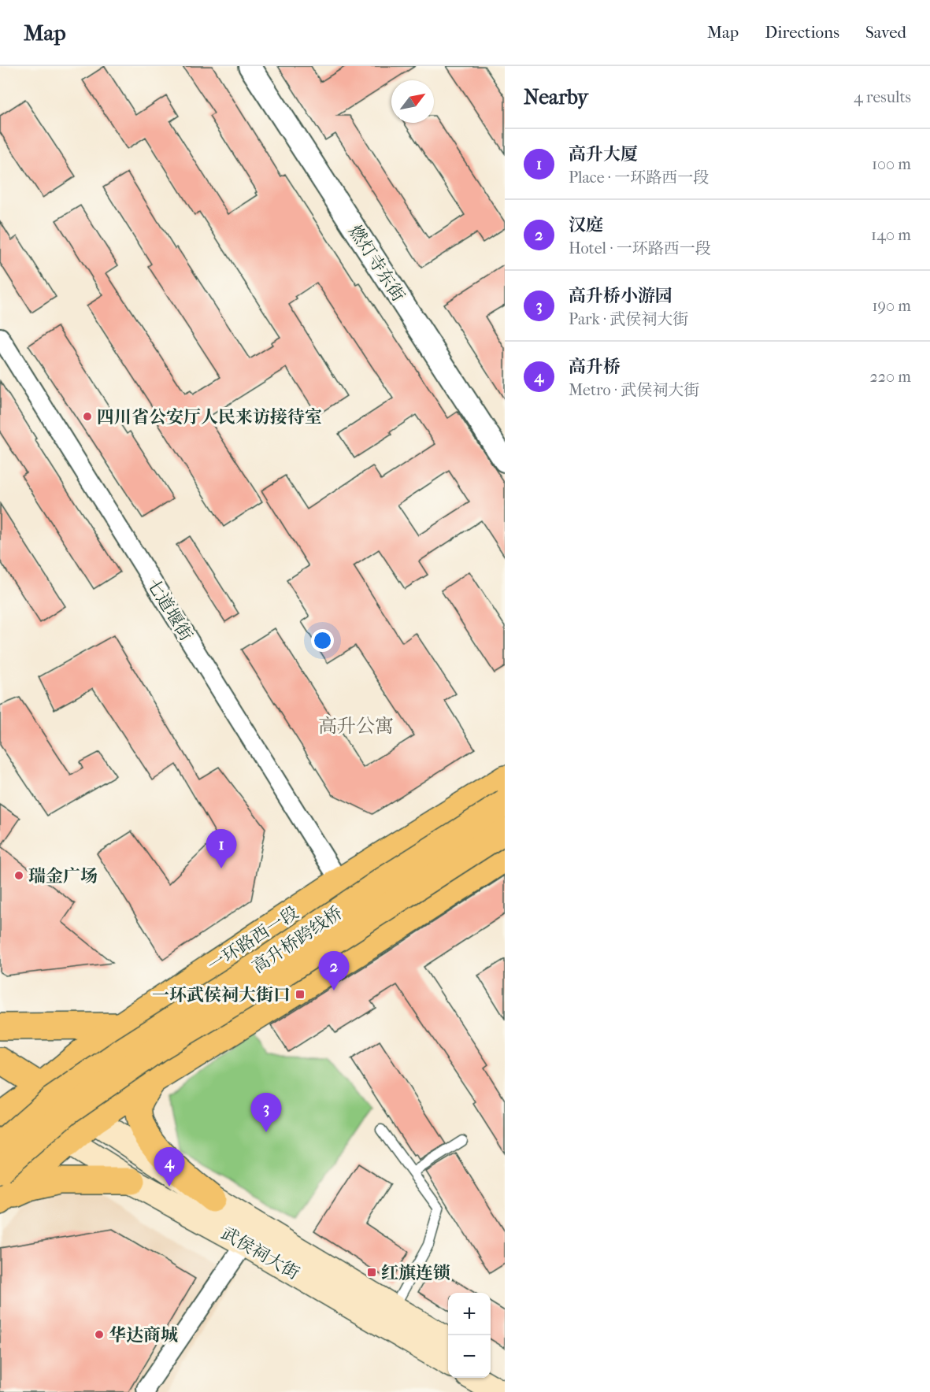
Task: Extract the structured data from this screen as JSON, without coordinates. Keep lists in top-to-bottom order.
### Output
{
  "streets": {
    "main road": ["一环路西一段", "高升桥跨线桥", "武侯祠大街"],
    "street": ["燃灯寺东街", "七道堰街"]
  },
  "crossings": [
    ["七道堰街", "一环路西一段"]
  ],
  "districts": ["高升公寓"],
  "places": {
    "other": ["四川省公安厅人民来访接待室", "瑞金广场", "华达商城"],
    "transit": ["一环武侯祠大街口", "红旗连锁"]
  },
  "north": "top right",
  "page": {
    "header": "Map",
    "nav": ["Map", "Directions", "Saved"],
    "heading": ["Nearby", "4 results"],
    "list": [
      {
        "mark": "1",
        "name": "高升大厦",
        "note": "Place · 一环路西一段",
        "value": "100 m"
      },
      {
        "mark": "2",
        "name": "汉庭",
        "note": "Hotel · 一环路西一段",
        "value": "140 m"
      },
      {
        "mark": "3",
        "name": "高升桥小游园",
        "note": "Park · 武侯祠大街",
        "value": "190 m"
      },
      {
        "mark": "4",
        "name": "高升桥",
        "note": "Metro · 武侯祠大街",
        "value": "220 m"
      }
    ],
    "pins": [
      "1",
      "2",
      "3",
      "4"
    ],
    "map_buttons": ["+", "−"]
  }
}
